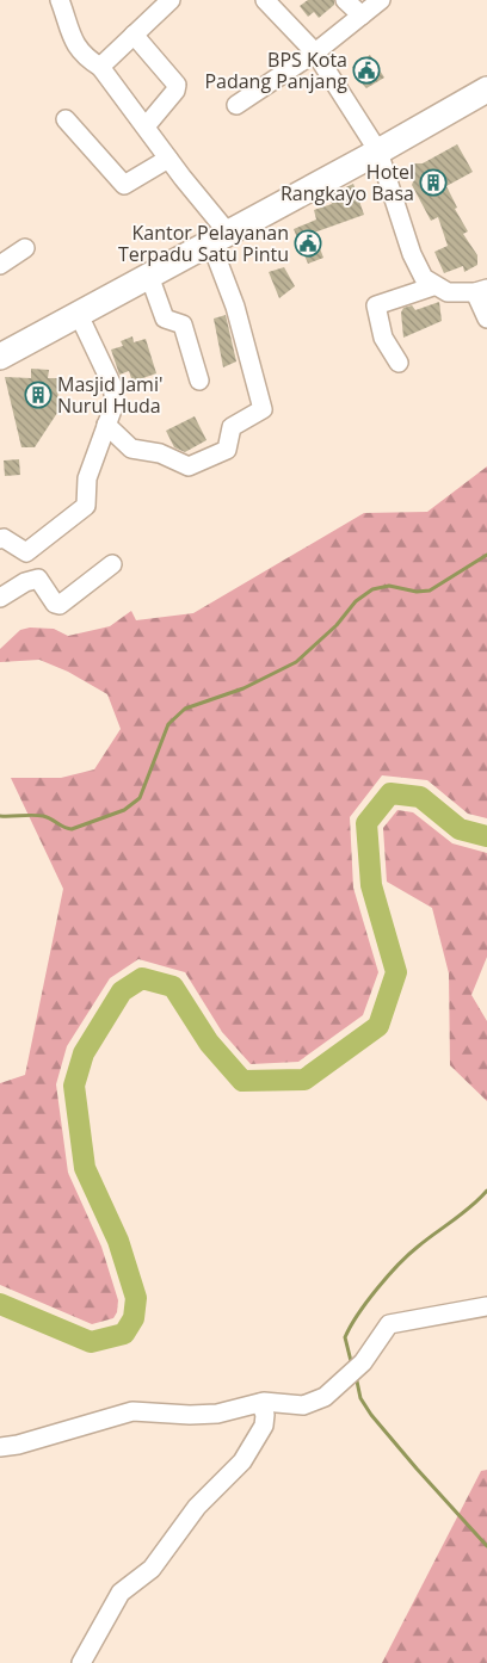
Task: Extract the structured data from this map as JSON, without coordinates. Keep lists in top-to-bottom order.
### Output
{
  "places": {
    "public building": ["BPS Kota Padang Panjang", "Kantor Pelayanan Terpadu Satu Pintu"],
    "building": ["Hotel Rangkayo Basa", "Masjid Jami' Nurul Huda"]
  }
}
